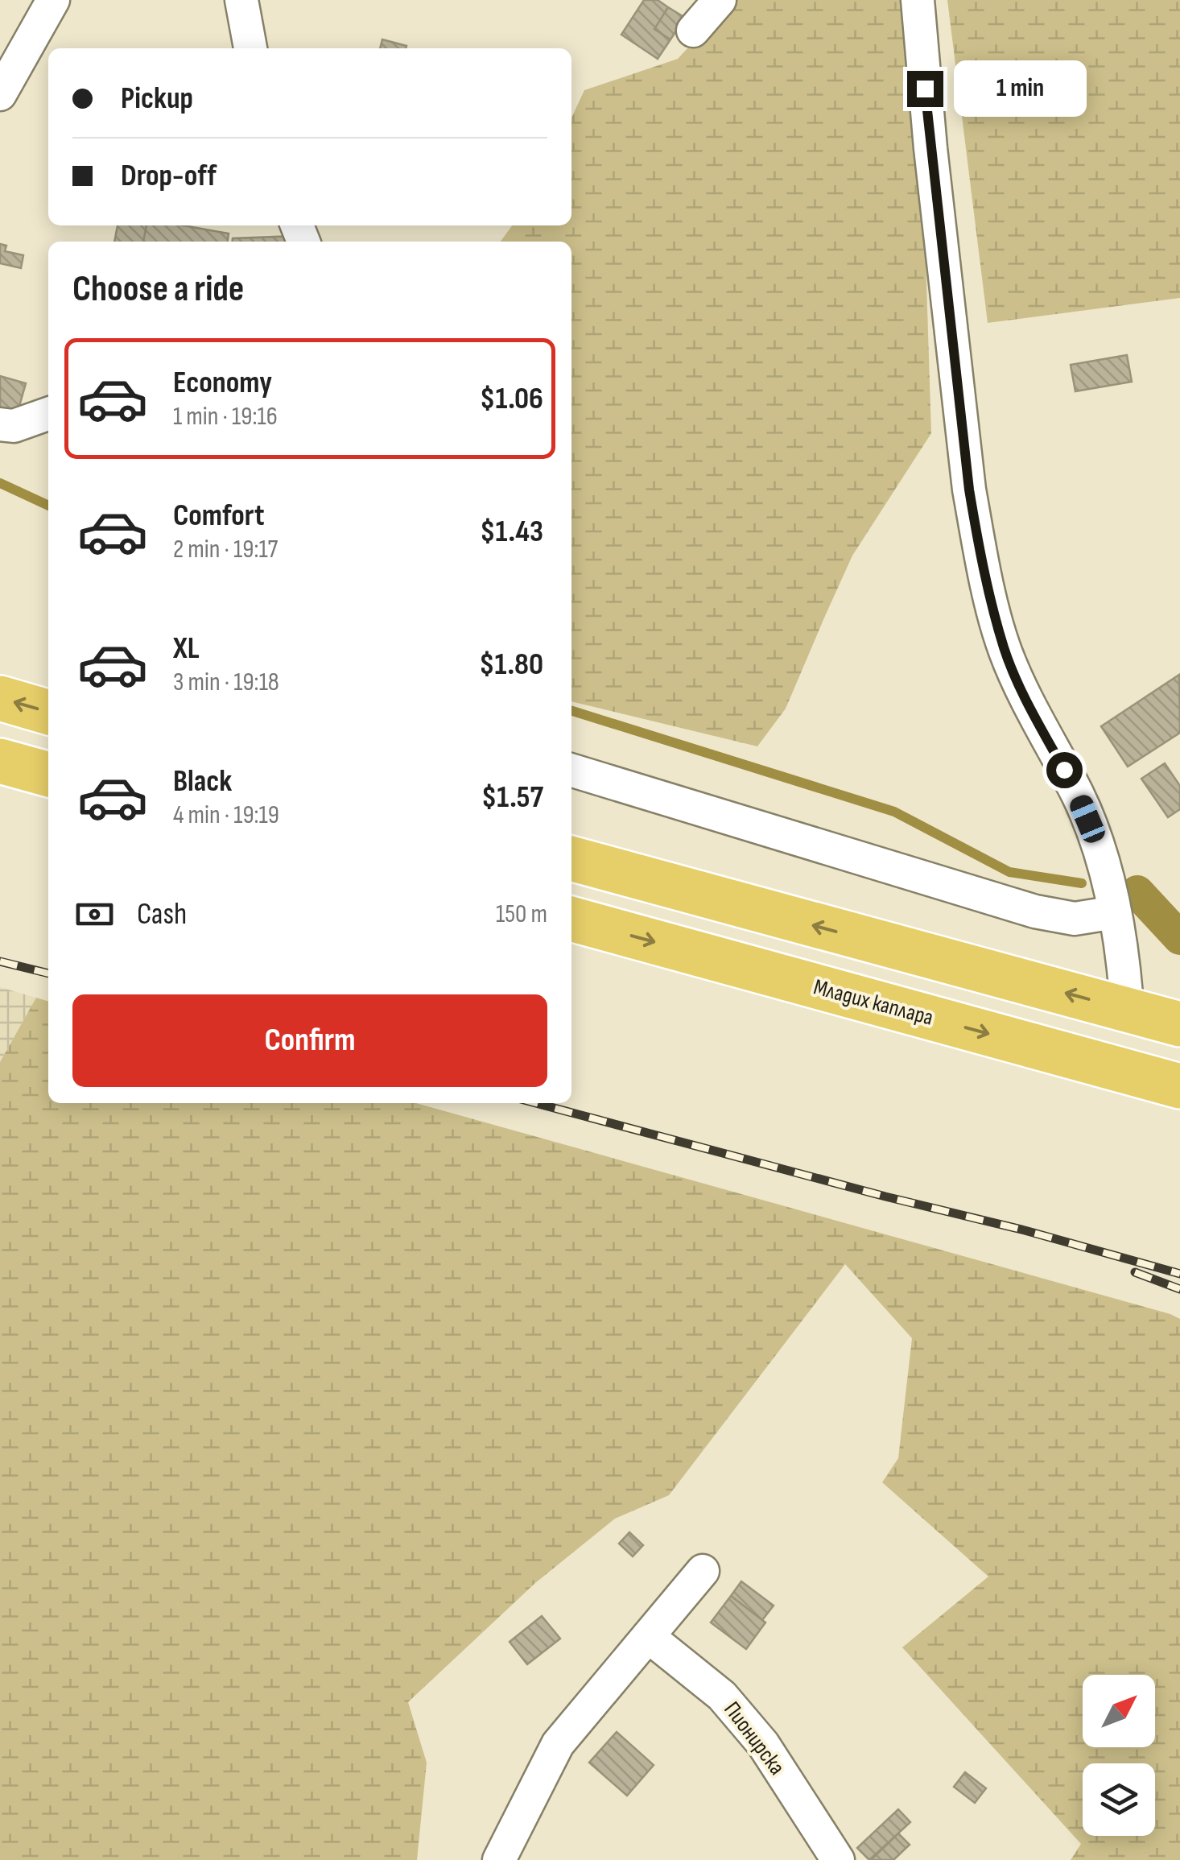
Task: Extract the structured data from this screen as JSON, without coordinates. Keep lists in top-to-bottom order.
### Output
{
  "streets": {
    "highway": ["Младих каплара"],
    "street": ["Пионирска"]
  },
  "north": "top right",
  "page": {
    "banner": ["Pickup", "Drop-off"],
    "bubble": "1 min",
    "heading": "Choose a ride",
    "list": [
      {
        "name": "Economy",
        "note": "1 min · 19:16",
        "value": "$1.06"
      },
      {
        "name": "Comfort",
        "note": "2 min · 19:17",
        "value": "$1.43"
      },
      {
        "name": "XL",
        "note": "3 min · 19:18",
        "value": "$1.80"
      },
      {
        "name": "Black",
        "note": "4 min · 19:19",
        "value": "$1.57"
      }
    ],
    "pay": ["Cash", "150 m"],
    "buttons": "Confirm"
  }
}
